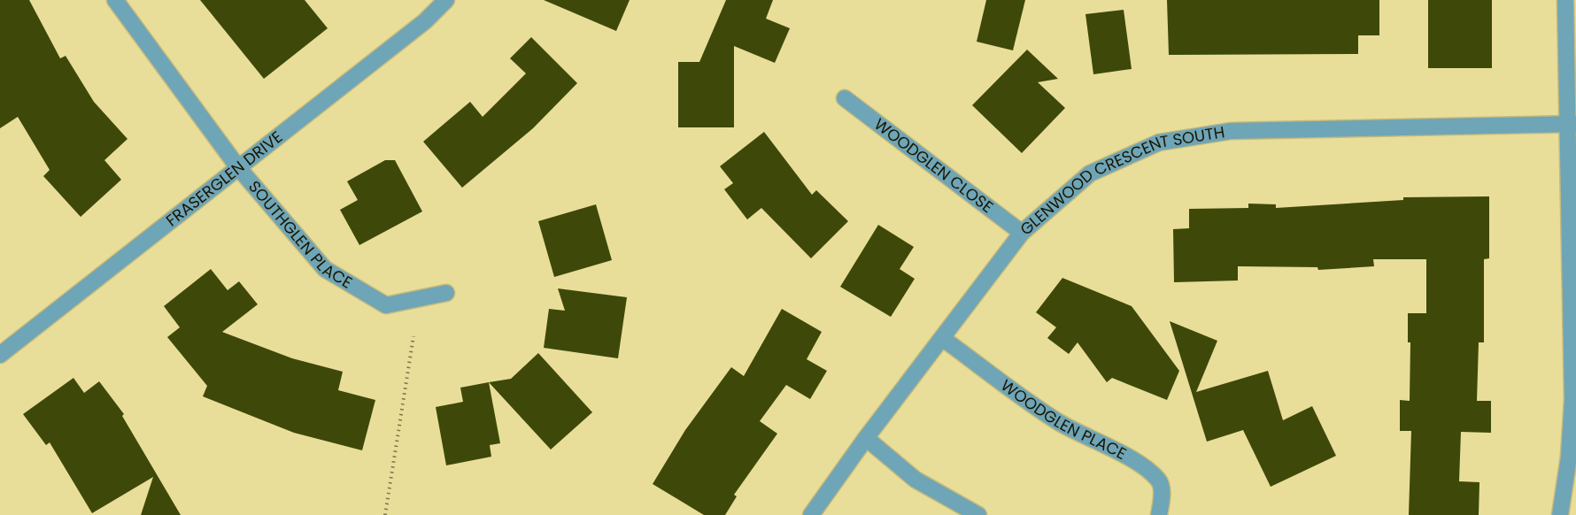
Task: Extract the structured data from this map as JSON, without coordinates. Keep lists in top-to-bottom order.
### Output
{
  "streets": {
    "street": [
      "WOODGLEN CLOSE",
      "FRASERGLEN DRIVE",
      "GLENWOOD CRESCENT SOUTH",
      "SOUTHGLEN PLACE",
      "WOODGLEN PLACE"
    ]
  },
  "crossings": [
    ["WOODGLEN CLOSE", "GLENWOOD CRESCENT SOUTH"],
    ["FRASERGLEN DRIVE", "SOUTHGLEN PLACE"],
    ["GLENWOOD CRESCENT SOUTH", "WOODGLEN PLACE"]
  ]
}
